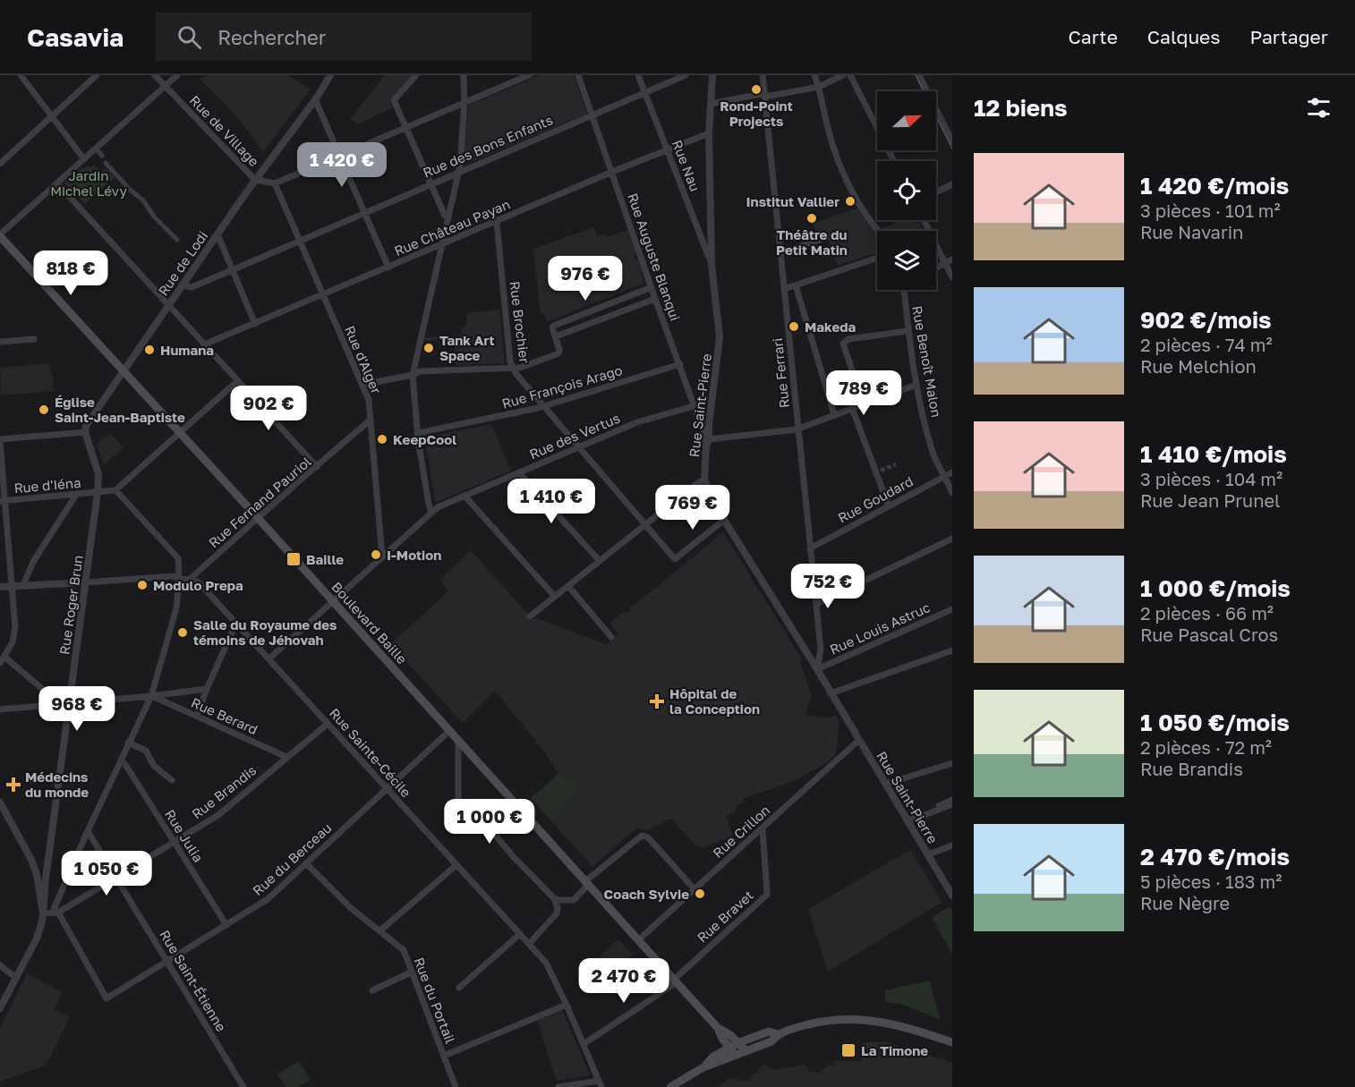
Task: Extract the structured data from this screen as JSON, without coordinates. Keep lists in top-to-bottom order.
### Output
{
  "streets": {
    "main road": ["Boulevard Baille"],
    "street": [
      "Rue de Village",
      "Rue des Bons Enfants",
      "Rue Nau",
      "Rue Château Payan",
      "Rue Auguste Blanqui",
      "Rue de Lodi",
      "Rue Brochier",
      "Rue d'Alger",
      "Rue Benoît Malon",
      "Rue Ferrari",
      "Rue François Arago",
      "Rue Saint-Pierre",
      "Rue des Vertus",
      "Rue d'Iéna",
      "Rue Goudard",
      "Rue Fernand Pauriol",
      "Rue Roger Brun",
      "Rue Louis Astruc",
      "Rue Berard",
      "Rue Sainte-Cécile",
      "Rue Brandis",
      "Rue Crillon",
      "Rue Julia",
      "Rue du Berceau",
      "Rue Bravet",
      "Rue Saint-Étienne",
      "Rue du Portail"
    ]
  },
  "crossings": [
    ["Rue de Village", "Rue de Lodi"],
    ["Rue des Bons Enfants", "Rue Nau"],
    ["Rue des Bons Enfants", "Rue Auguste Blanqui"],
    ["Rue des Bons Enfants", "Rue de Lodi"],
    ["Rue des Bons Enfants", "Rue d'Alger"],
    ["Rue Nau", "Rue Château Payan"],
    ["Rue Nau", "Rue Saint-Pierre"],
    ["Rue Château Payan", "Rue Auguste Blanqui"],
    ["Rue Château Payan", "Rue Brochier"],
    ["Rue Château Payan", "Rue d'Alger"],
    ["Rue Château Payan", "Rue Saint-Pierre"],
    ["Rue Auguste Blanqui", "Rue François Arago"],
    ["Rue Auguste Blanqui", "Rue Saint-Pierre"],
    ["Rue Auguste Blanqui", "Rue des Vertus"],
    ["Rue de Lodi", "Boulevard Baille"],
    ["Rue Brochier", "Rue François Arago"],
    ["Rue Brochier", "Rue Saint-Pierre"],
    ["Rue Brochier", "Rue des Vertus"],
    ["Rue d'Alger", "Rue des Vertus"],
    ["Rue d'Alger", "Rue Fernand Pauriol"],
    ["Rue Benoît Malon", "Rue Goudard"],
    ["Rue Ferrari", "Rue Saint-Pierre"],
    ["Rue Ferrari", "Rue Goudard"],
    ["Rue Ferrari", "Rue Louis Astruc"],
    ["Rue Saint-Pierre", "Rue Louis Astruc"],
    ["Rue Saint-Pierre", "Rue Crillon"],
    ["Rue des Vertus", "Boulevard Baille"],
    ["Rue des Vertus", "Rue Sainte-Cécile"],
    ["Rue d'Iéna", "Rue Roger Brun"],
    ["Rue Fernand Pauriol", "Boulevard Baille"],
    ["Rue Fernand Pauriol", "Rue Sainte-Cécile"],
    ["Rue Roger Brun", "Rue Sainte-Cécile"],
    ["Rue Roger Brun", "Rue Brandis"],
    ["Boulevard Baille", "Rue Crillon"],
    ["Boulevard Baille", "Rue du Berceau"],
    ["Boulevard Baille", "Rue Bravet"],
    ["Rue Berard", "Rue Brandis"],
    ["Rue Sainte-Cécile", "Rue Brandis"],
    ["Rue Sainte-Cécile", "Rue du Berceau"],
    ["Rue Brandis", "Rue Julia"],
    ["Rue Brandis", "Rue du Berceau"],
    ["Rue Brandis", "Rue Saint-Étienne"],
    ["Rue Crillon", "Rue Bravet"],
    ["Rue Julia", "Rue du Berceau"],
    ["Rue du Berceau", "Rue Saint-Étienne"],
    ["Rue du Berceau", "Rue du Portail"]
  ],
  "parks": ["Jardin Michel Lévy"],
  "places": {
    "other": [
      "Rond-Point Projects",
      "Institut Vallier",
      "Théâtre du Petit Matin",
      "Makeda",
      "Tank Art Space",
      "Humana",
      "Église Saint-Jean-Baptiste",
      "KeepCool",
      "I-Motion",
      "Modulo Prepa",
      "Salle du Royaume des témoins de Jéhovah",
      "Coach Sylvie"
    ],
    "transit": ["Baille", "La Timone"],
    "health": ["Hôpital de la Conception", "Médecins du monde"]
  },
  "north": "right",
  "page": {
    "header": "Casavia",
    "search": "Rechercher",
    "nav": ["Carte", "Calques", "Partager"],
    "heading": "12 biens",
    "list": [
      {
        "name": "1 420 €/mois",
        "note": "3 pièces · 101 m² · Rue Navarin"
      },
      {
        "name": "902 €/mois",
        "note": "2 pièces · 74 m² · Rue Melchion"
      },
      {
        "name": "1 410 €/mois",
        "note": "3 pièces · 104 m² · Rue Jean Prunel"
      },
      {
        "name": "1 000 €/mois",
        "note": "2 pièces · 66 m² · Rue Pascal Cros"
      },
      {
        "name": "1 050 €/mois",
        "note": "2 pièces · 72 m² · Rue Brandis"
      },
      {
        "name": "2 470 €/mois",
        "note": "5 pièces · 183 m² · Rue Nègre"
      }
    ],
    "price": [
      "1 420 €",
      "818 €",
      "976 €",
      "789 €",
      "902 €",
      "1 410 €",
      "769 €",
      "752 €",
      "968 €",
      "1 000 €",
      "1 050 €",
      "2 470 €"
    ]
  }
}
